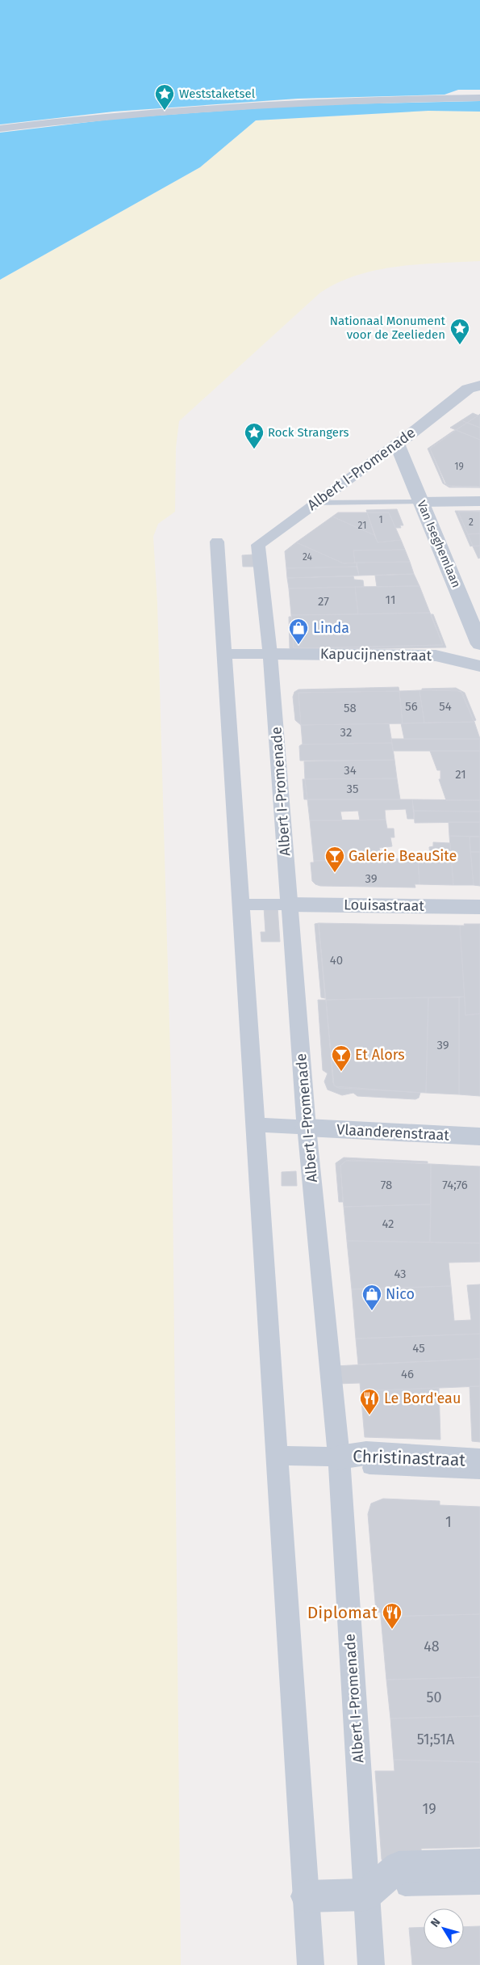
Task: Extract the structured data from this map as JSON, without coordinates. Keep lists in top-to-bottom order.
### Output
{
  "streets": {
    "street": [
      "Albert I-Promenade",
      "Van Iseghemlaan",
      "Kapucijnenstraat",
      "Louisastraat",
      "Vlaanderenstraat",
      "Christinastraat"
    ]
  },
  "crossings": [
    ["Albert I-Promenade", "Van Iseghemlaan"],
    ["Albert I-Promenade", "Kapucijnenstraat"],
    ["Albert I-Promenade", "Louisastraat"],
    ["Albert I-Promenade", "Vlaanderenstraat"],
    ["Albert I-Promenade", "Christinastraat"]
  ],
  "places": {
    "place": ["Weststaketsel", "Nationaal Monument voor de Zeelieden", "Rock Strangers"],
    "shop": ["Linda", "Nico"],
    "bar": ["Galerie BeauSite", "Et Alors"],
    "restaurant": ["Le Bord'eau", "Diplomat"]
  },
  "house_numbers": [
    "19",
    "1",
    "2",
    "21",
    "24",
    "11",
    "27",
    "56",
    "54",
    "58",
    "32",
    "34",
    "21",
    "35",
    "39",
    "40",
    "39",
    "78",
    "74;76",
    "42",
    "43",
    "45",
    "46",
    "1",
    "48",
    "50",
    "51;51A",
    "19"
  ],
  "north": "top left"
}
